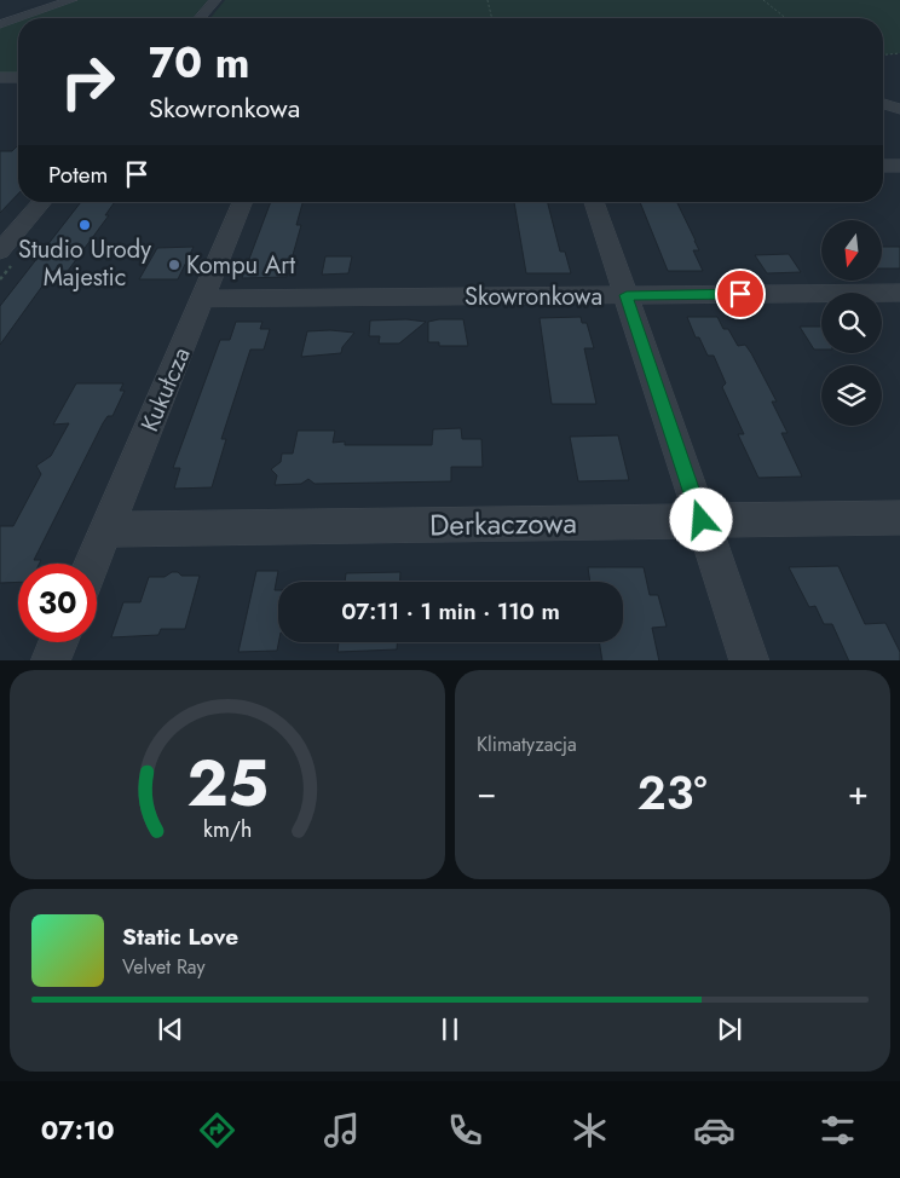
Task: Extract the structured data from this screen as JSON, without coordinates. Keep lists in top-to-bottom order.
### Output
{
  "streets": {
    "street": ["Skowronkowa", "Kukułcza", "Derkaczowa"]
  },
  "crossings": [
    ["Skowronkowa", "Kukułcza"],
    ["Kukułcza", "Derkaczowa"]
  ],
  "places": ["Studio Urody Majestic", "Kompu Art"],
  "north": "bottom",
  "page": {
    "turn": ["70 m", "Skowronkowa"],
    "then": "Potem",
    "limit": "30",
    "trip": "07:11 · 1 min · 110 m",
    "tile": "Klimatyzacja",
    "heat": ["−", "23°", "+"],
    "song": ["Static Love", "Velvet Ray"],
    "tabs": "07:10",
    "gauge": ["25", "km/h"]
  }
}
